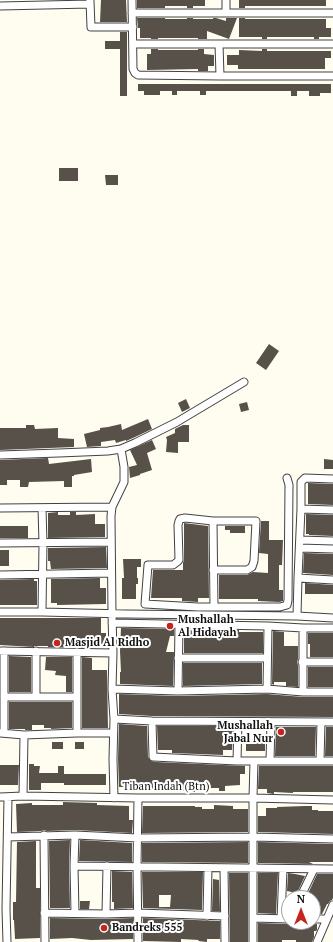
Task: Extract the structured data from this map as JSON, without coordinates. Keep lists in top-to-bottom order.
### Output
{
  "streets": {
    "street": ["Tiban Indah (Btn)"]
  },
  "places": [
    "Mushallah Al Hidayah",
    "Masjid Al Ridho",
    "Mushallah Jabal Nur",
    "Bandreks 555"
  ],
  "north": "top"
}
